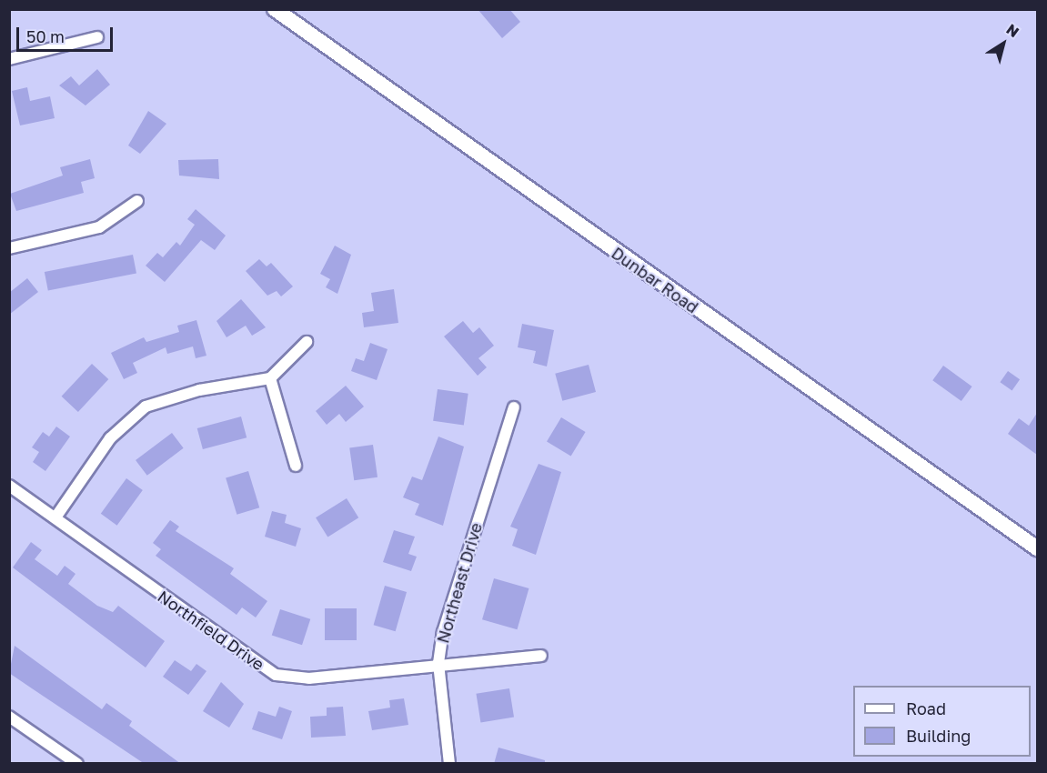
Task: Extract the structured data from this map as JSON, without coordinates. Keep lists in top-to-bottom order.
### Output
{
  "streets": {
    "street": ["Dunbar Road", "Northeast Drive", "Northfield Drive"]
  },
  "crossings": [
    ["Northeast Drive", "Northfield Drive"]
  ],
  "legend": ["Road", "Building"],
  "scale_bar": "50 m",
  "north": "top right"
}
